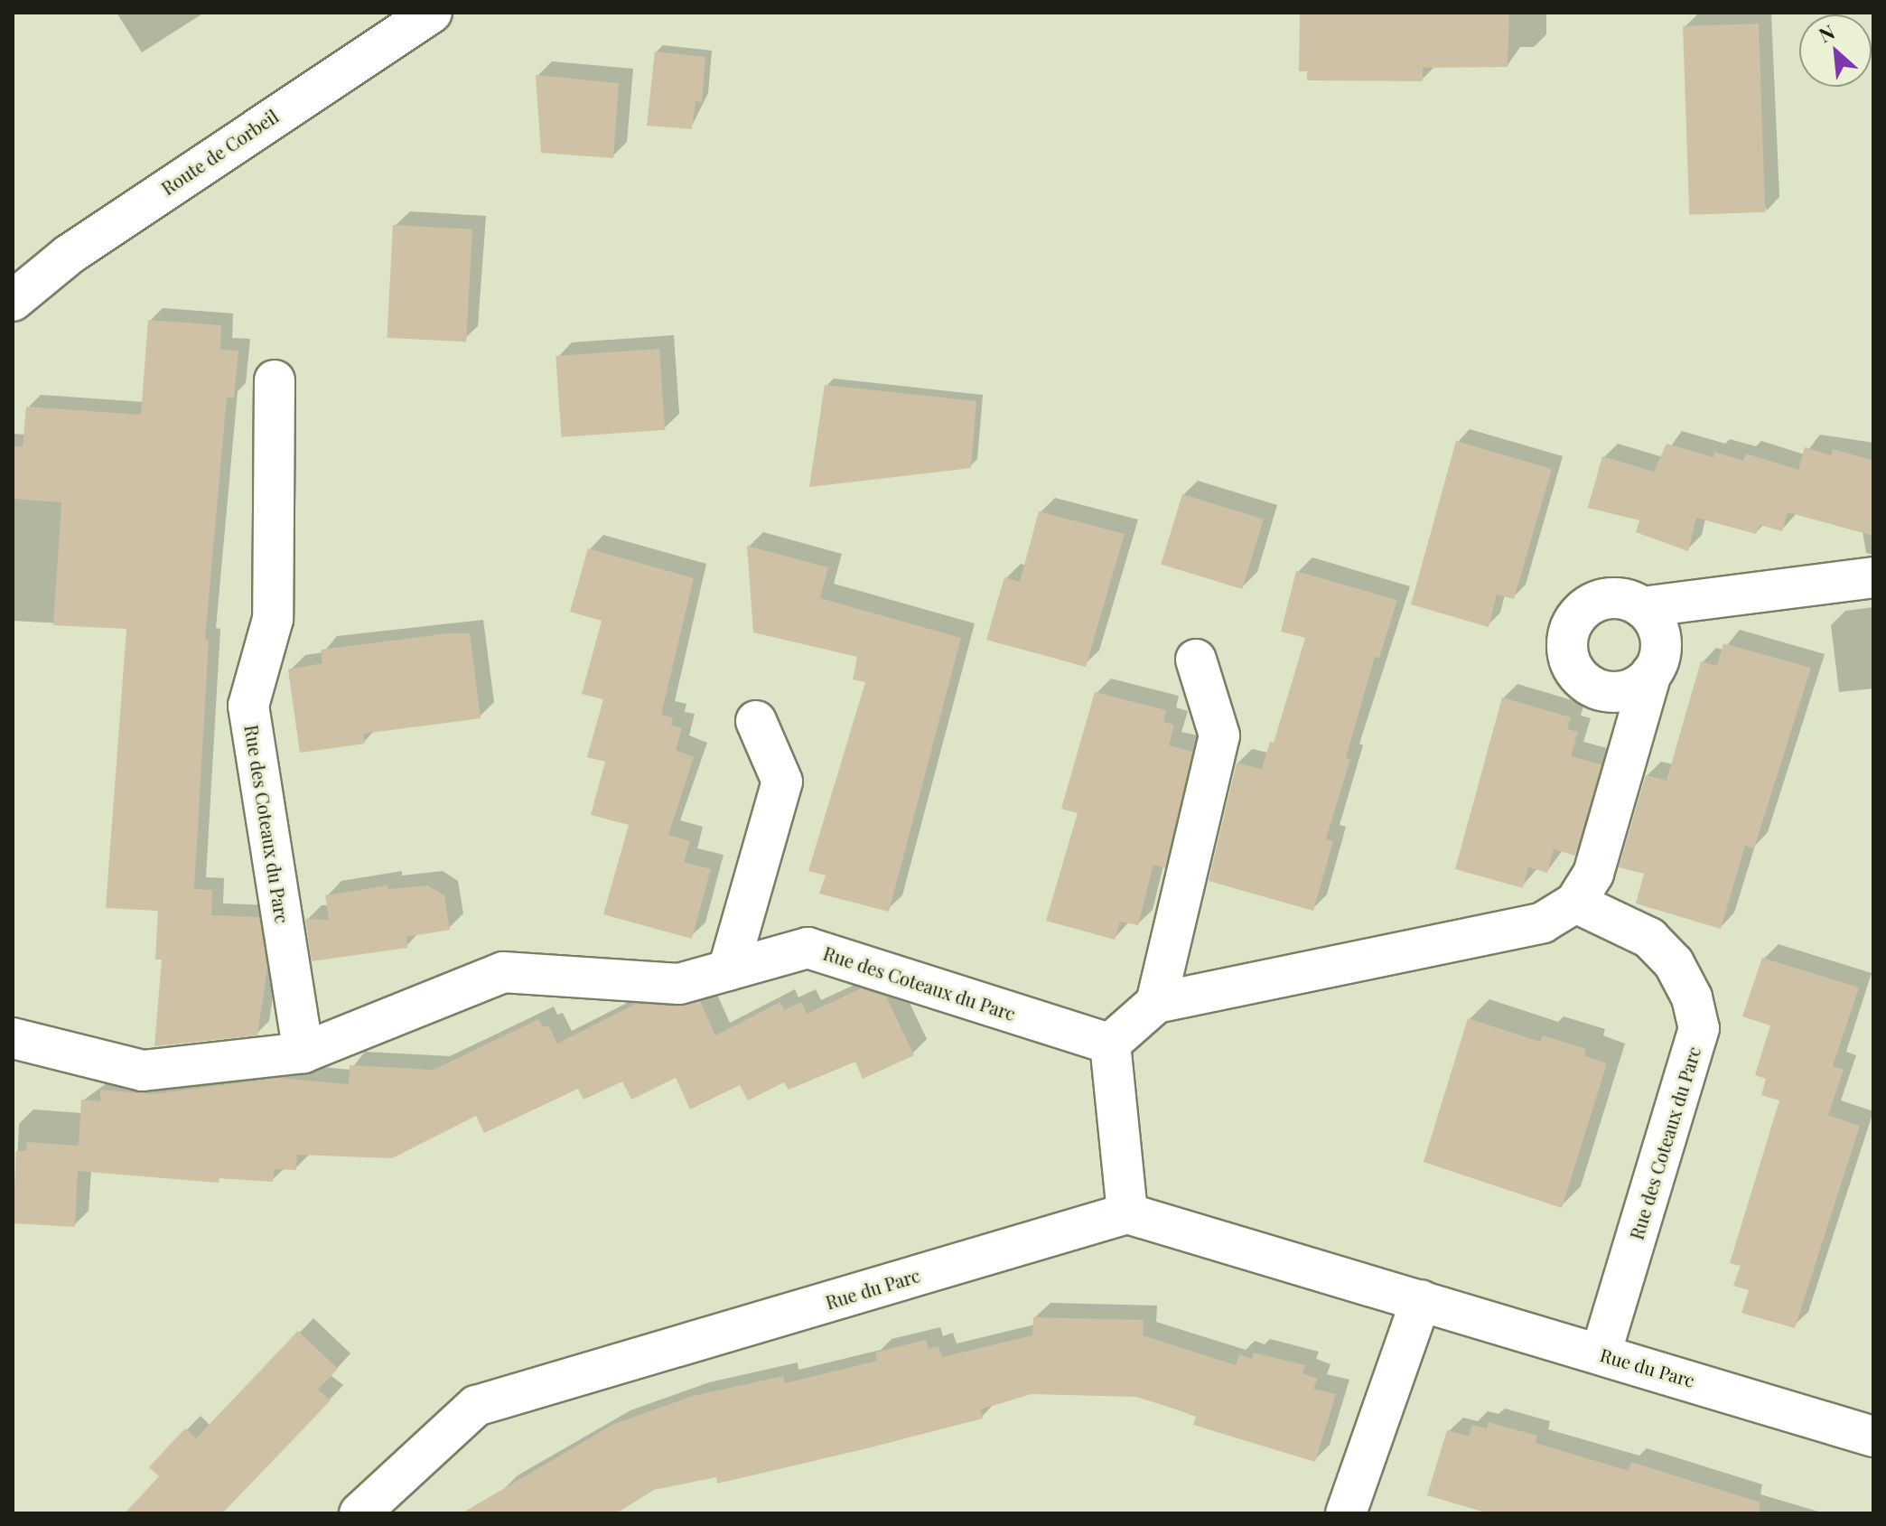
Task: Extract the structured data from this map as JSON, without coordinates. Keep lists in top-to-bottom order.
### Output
{
  "streets": {
    "street": ["Route de Corbeil", "Rue des Coteaux du Parc", "Rue du Parc"]
  },
  "crossings": [
    ["Rue des Coteaux du Parc", "Rue du Parc"]
  ],
  "north": "top left"
}
